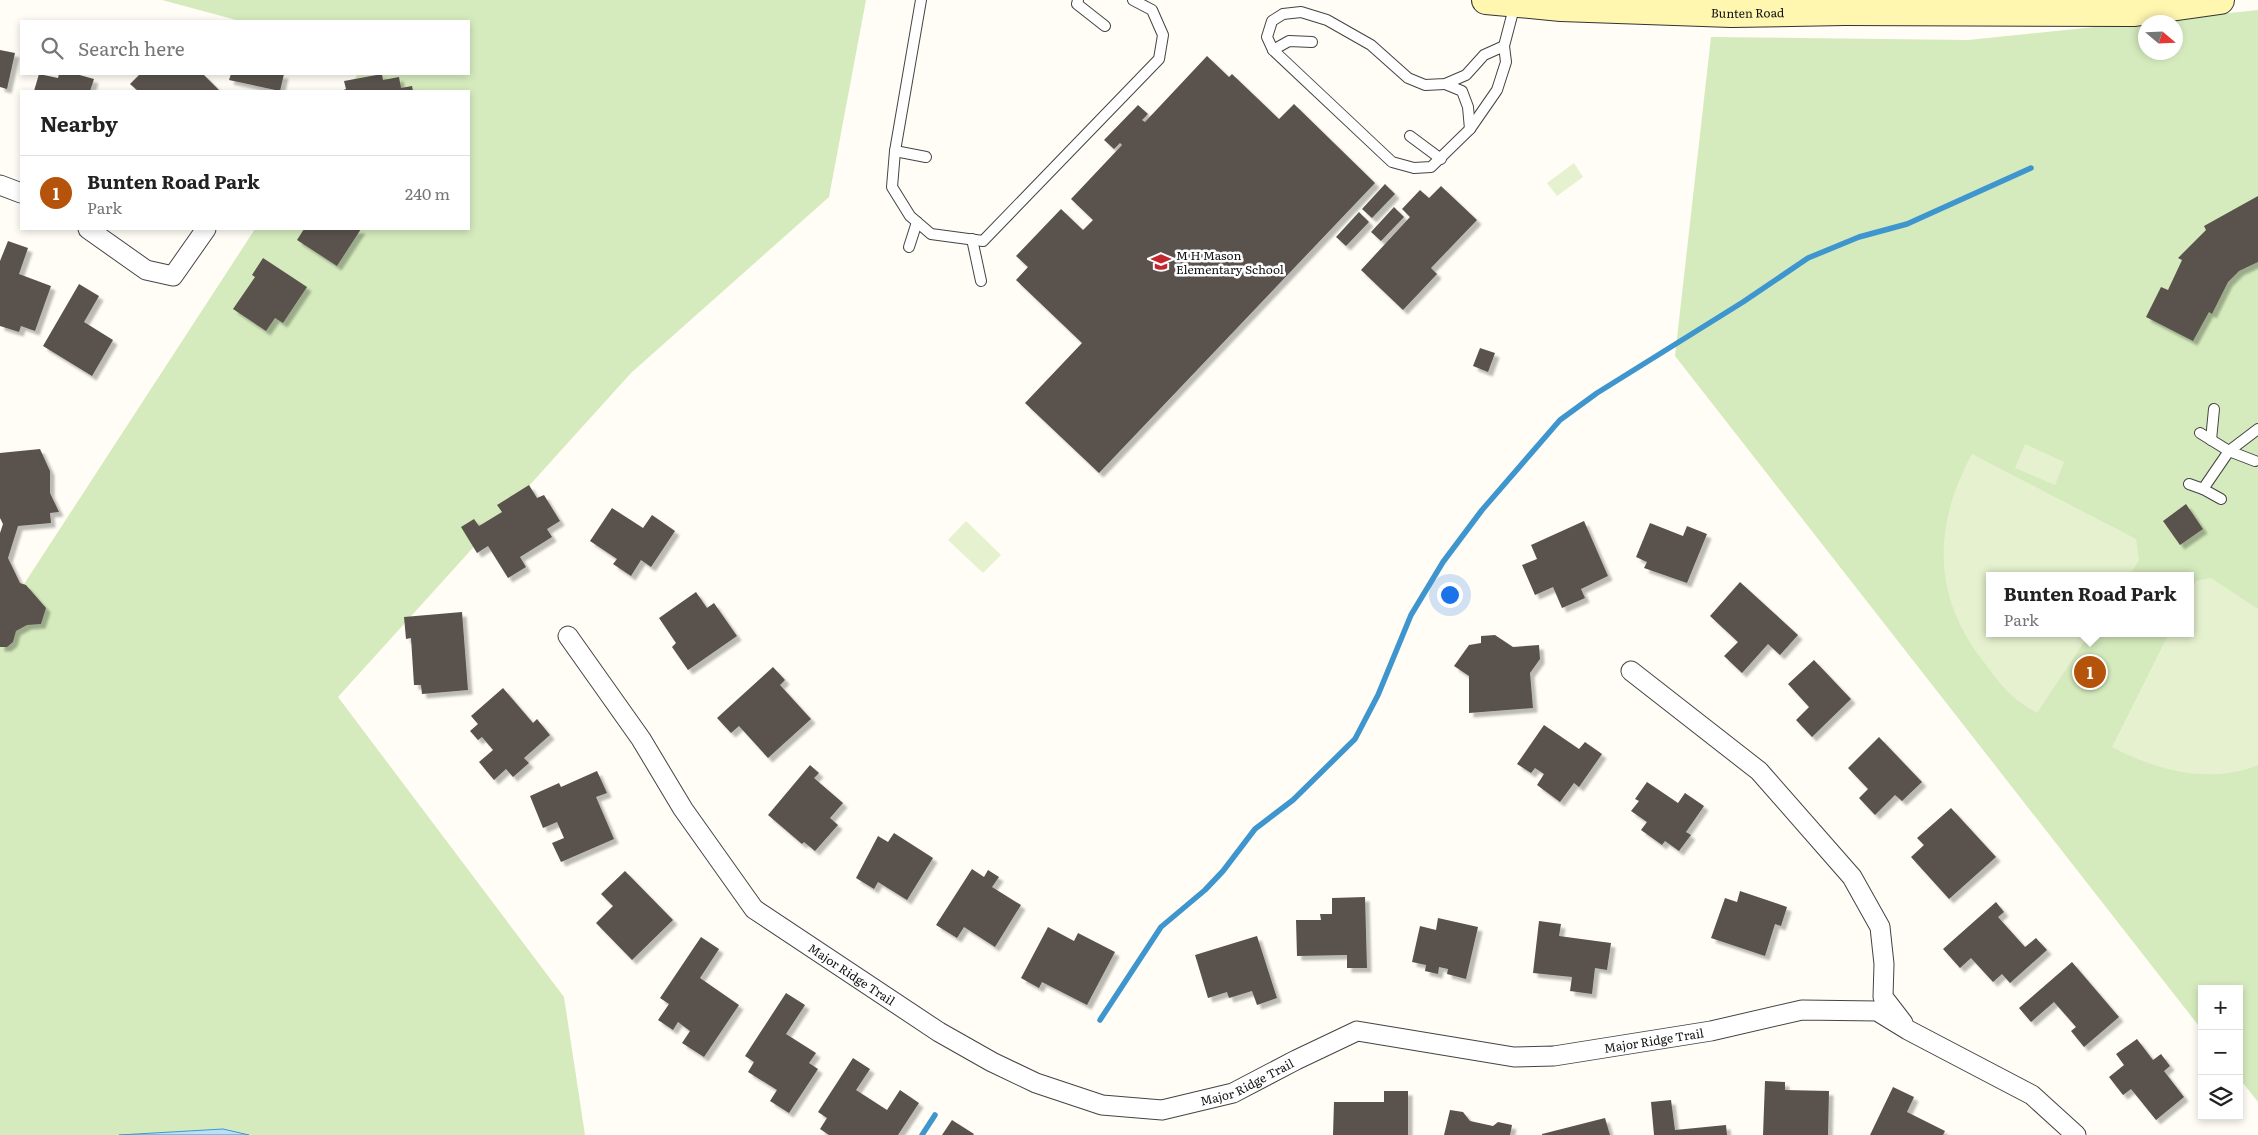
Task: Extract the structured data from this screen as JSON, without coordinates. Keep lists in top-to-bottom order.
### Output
{
  "streets": {
    "street": ["Bunten Road", "Major Ridge Trail"]
  },
  "places": {
    "school or university": ["M H Mason Elementary School"]
  },
  "north": "right",
  "page": {
    "search": "Search here",
    "heading": "Nearby",
    "list": [
      {
        "mark": "1",
        "name": "Bunten Road Park",
        "note": "Park",
        "value": "240 m"
      }
    ],
    "popup": ["Bunten Road Park", "Park"],
    "pins": "1",
    "map_buttons": ["+", "−"]
  }
}
